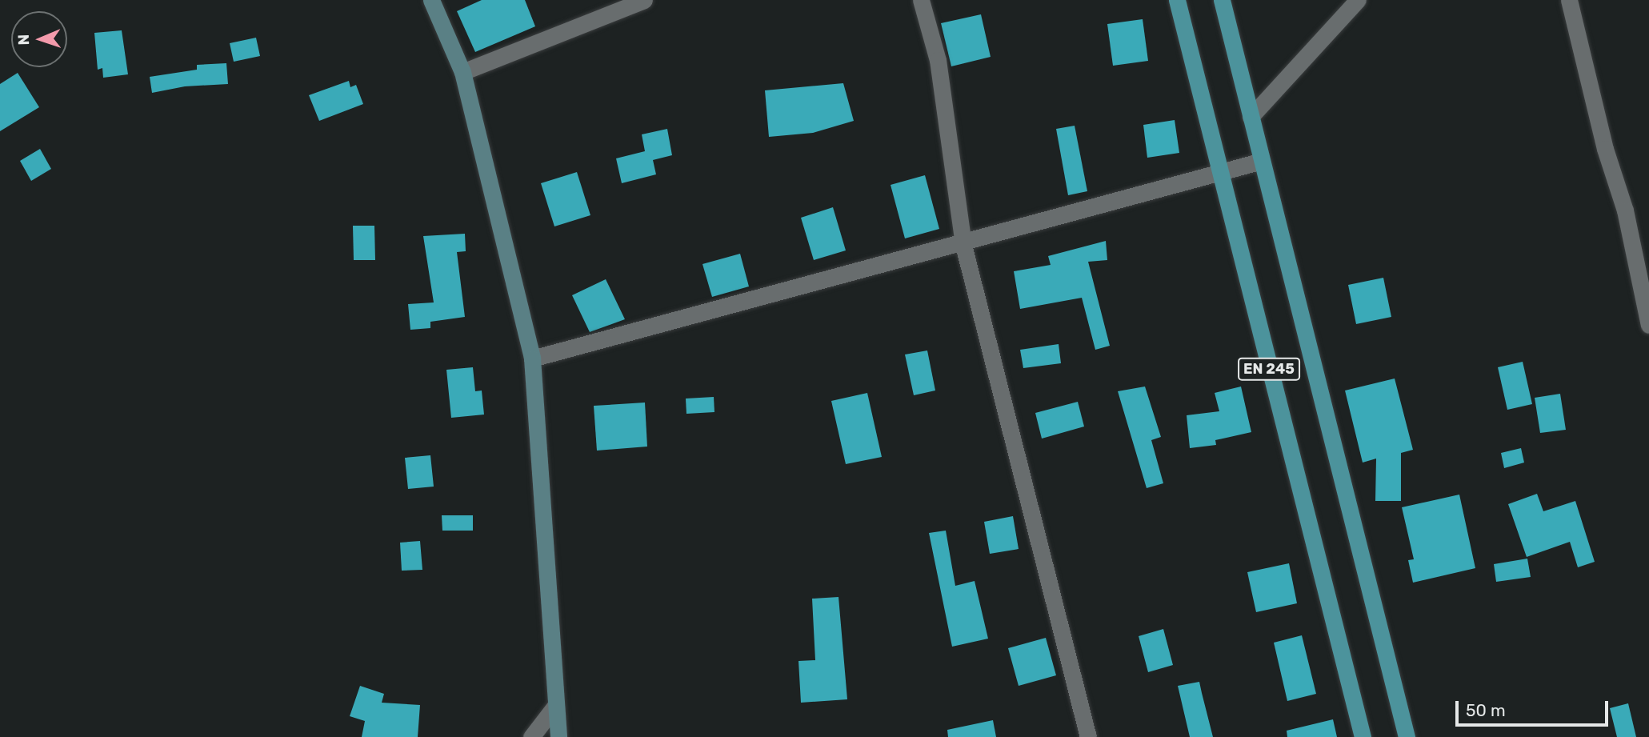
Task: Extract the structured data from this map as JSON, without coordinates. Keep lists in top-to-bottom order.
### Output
{
  "streets": {
    "main road": ["EN 245"]
  },
  "scale_bar": "50 m",
  "north": "left"
}
